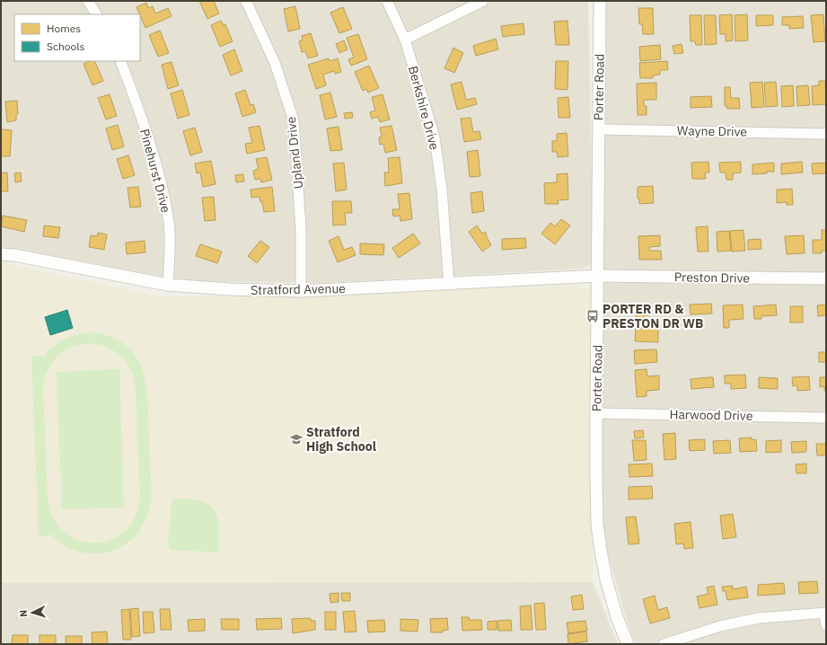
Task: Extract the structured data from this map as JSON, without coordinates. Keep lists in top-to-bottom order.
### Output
{
  "streets": {
    "street": [
      "Porter Road",
      "Berkshire Drive",
      "Wayne Drive",
      "Upland Drive",
      "Pinehurst Drive",
      "Preston Drive",
      "Stratford Avenue",
      "Harwood Drive"
    ]
  },
  "crossings": [
    ["Porter Road", "Wayne Drive"],
    ["Porter Road", "Preston Drive"],
    ["Porter Road", "Stratford Avenue"],
    ["Porter Road", "Harwood Drive"],
    ["Berkshire Drive", "Stratford Avenue"],
    ["Upland Drive", "Stratford Avenue"],
    ["Pinehurst Drive", "Stratford Avenue"],
    ["Preston Drive", "Stratford Avenue"]
  ],
  "places": {
    "bus stop": ["PORTER RD & PRESTON DR WB"],
    "school or university": ["Stratford High School"]
  },
  "legend": ["Homes", "Schools"],
  "north": "left"
}
